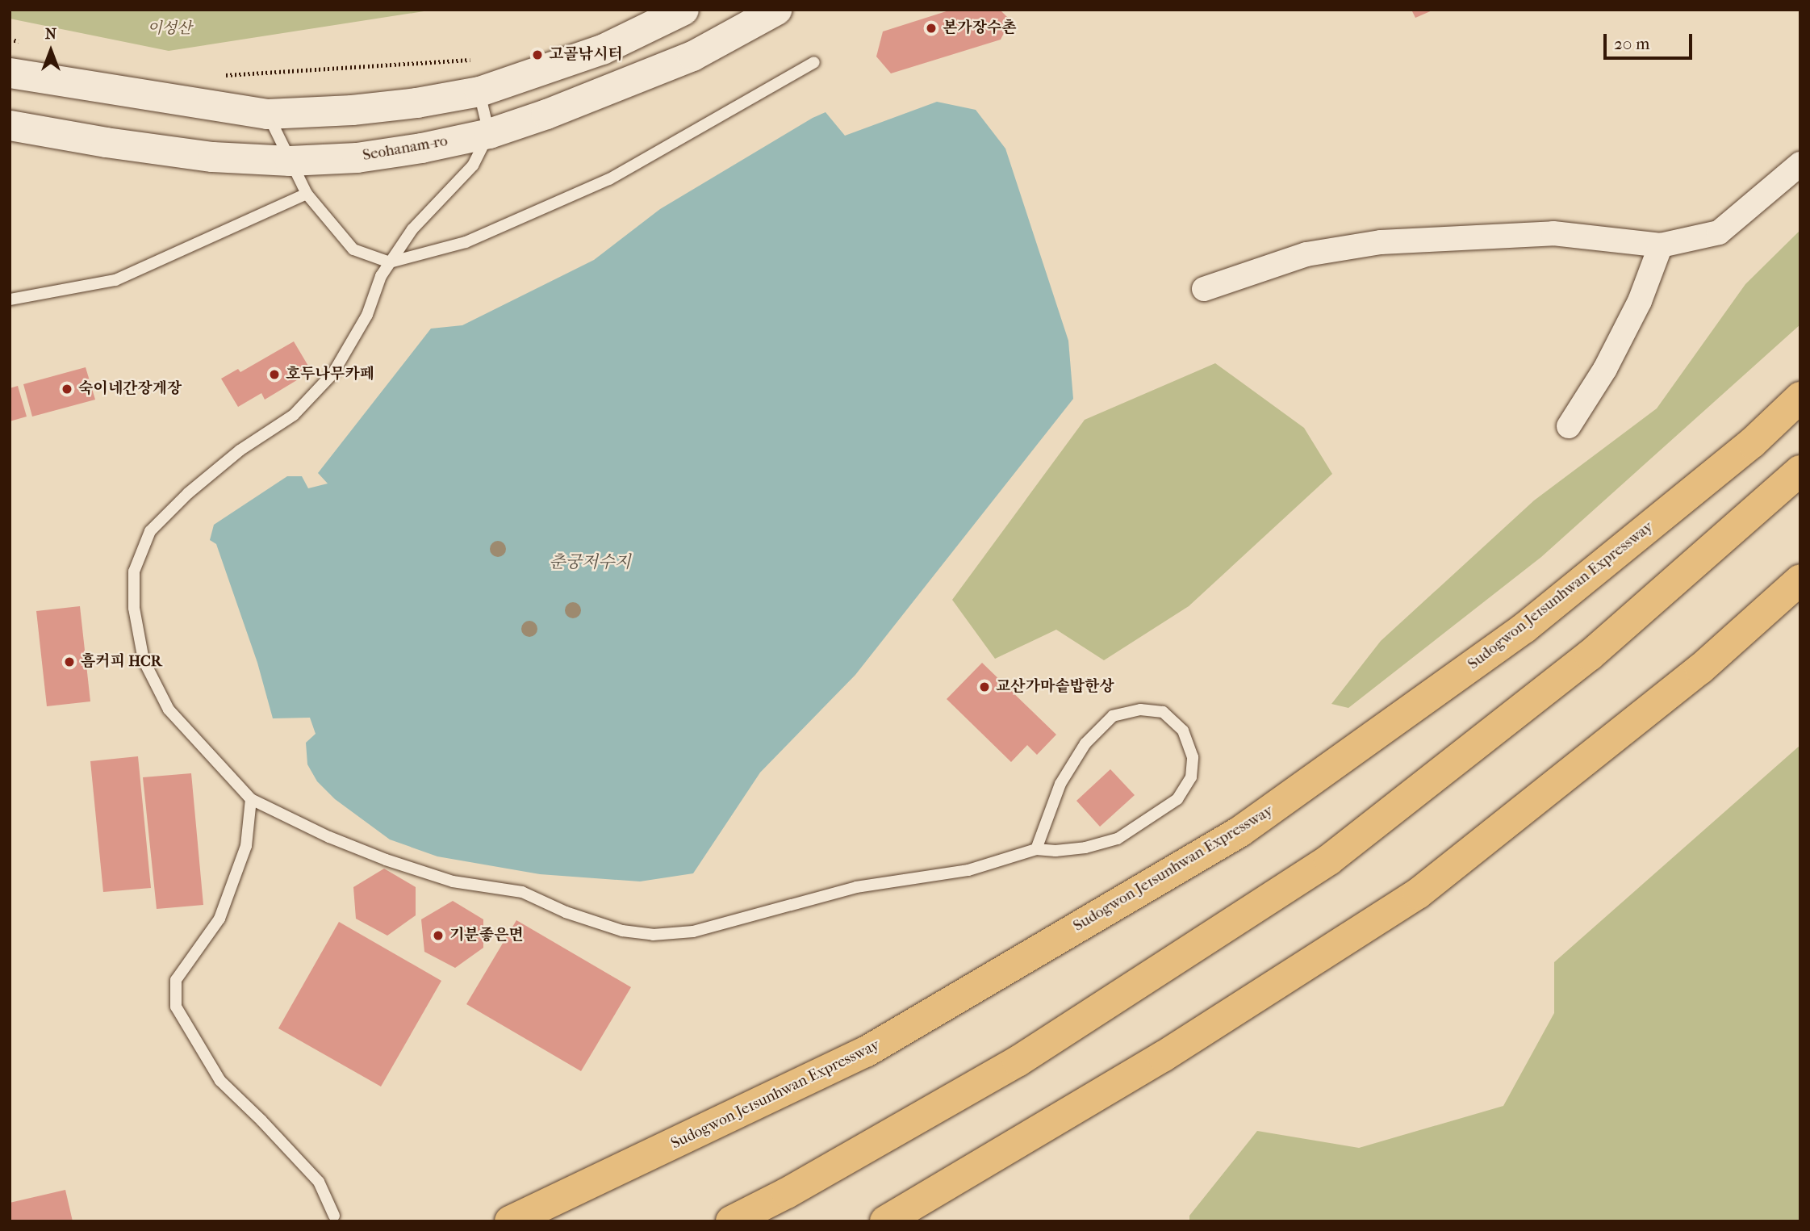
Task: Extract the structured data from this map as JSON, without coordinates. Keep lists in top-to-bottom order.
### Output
{
  "streets": {
    "highway": ["Sudogwon Je1sunhwan Expressway"],
    "street": ["Seohanam-ro"]
  },
  "water": ["춘궁저수지"],
  "parks": ["이성산"],
  "places": [
    "본가장수촌",
    "고골낚시터",
    "호두나무카페",
    "숙이네간장게장",
    "흠커피 HCR",
    "교산가마솥밥한상",
    "기분좋은면"
  ],
  "scale_bar": "20 m",
  "north": "top"
}
